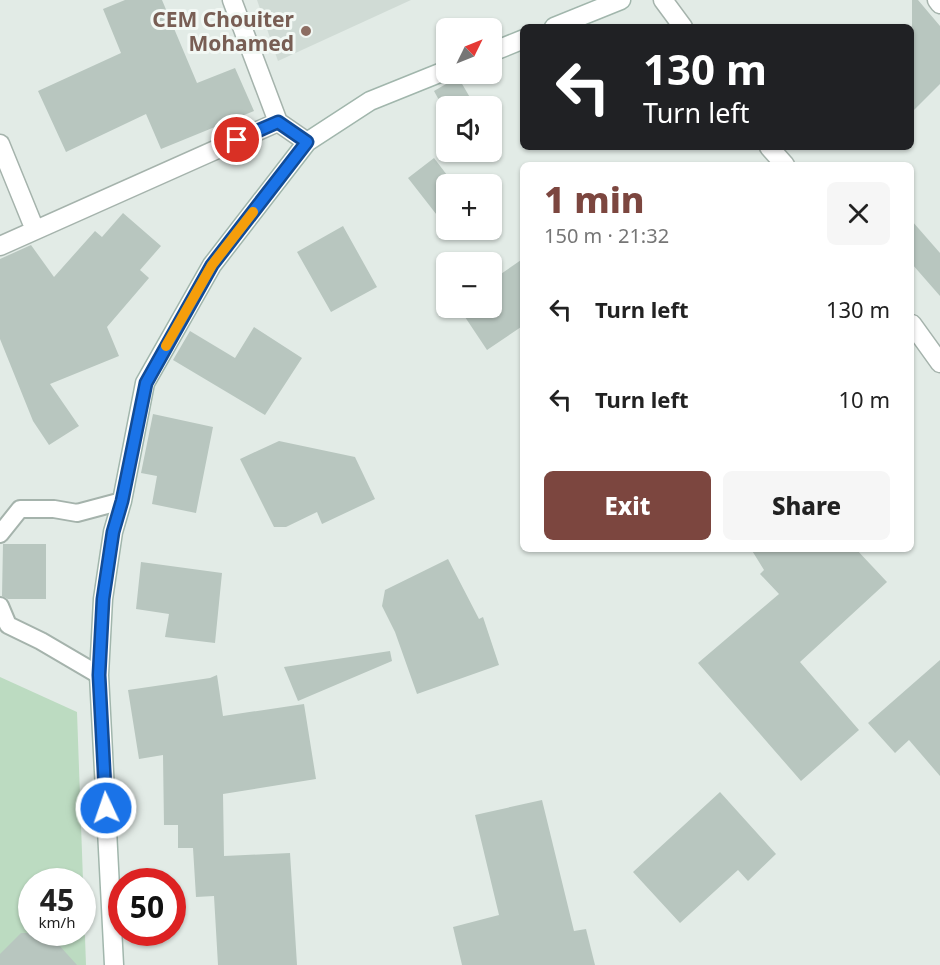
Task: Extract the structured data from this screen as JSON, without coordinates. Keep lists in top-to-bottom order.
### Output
{
  "places": ["CEM Chouiter Mohamed"],
  "north": "top right",
  "page": {
    "map_buttons": ["+", "−"],
    "turn": ["130 m", "Turn left"],
    "heading": ["1 min", "150 m · 21:32"],
    "list": [
      {
        "name": "Turn left",
        "value": "130 m"
      },
      {
        "name": "Turn left",
        "value": "10 m"
      }
    ],
    "buttons": ["Exit", "Share"],
    "speed": "45 km/h",
    "limit": "50"
  }
}
